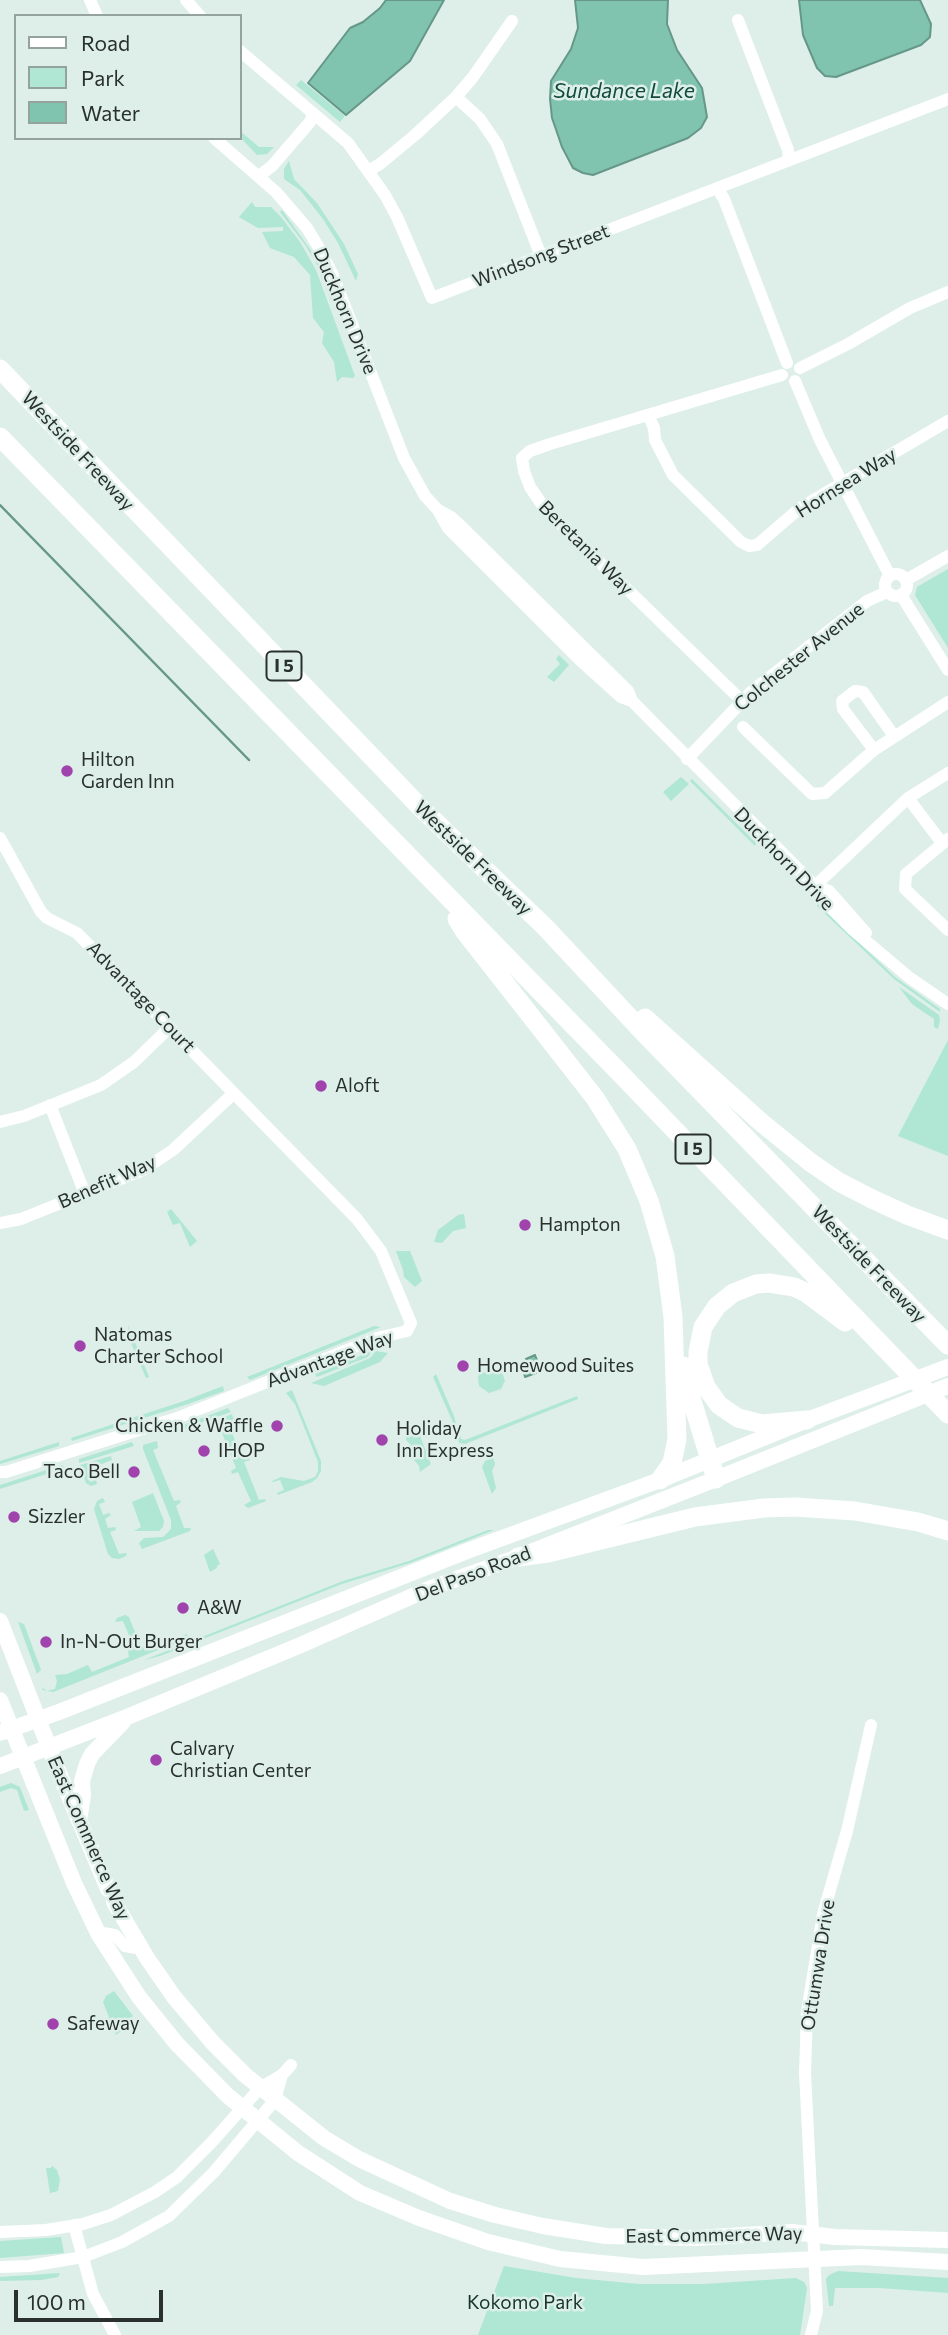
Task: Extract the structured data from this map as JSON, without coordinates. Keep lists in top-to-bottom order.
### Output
{
  "streets": {
    "highway": ["Westside Freeway", "I 5"],
    "main road": ["Del Paso Road", "East Commerce Way"],
    "street": [
      "Windsong Street",
      "Duckhorn Drive",
      "Hornsea Way",
      "Beretania Way",
      "Colchester Avenue",
      "Advantage Court",
      "Benefit Way",
      "Advantage Way",
      "Ottumwa Drive"
    ]
  },
  "crossings": [
    ["Duckhorn Drive", "Colchester Avenue"],
    ["Hornsea Way", "Beretania Way"],
    ["Beretania Way", "Colchester Avenue"],
    ["Advantage Court", "Benefit Way"],
    ["Advantage Court", "Advantage Way"],
    ["Benefit Way", "Advantage Way"],
    ["Del Paso Road", "East Commerce Way"],
    ["East Commerce Way", "Ottumwa Drive"]
  ],
  "water": ["Sundance Lake"],
  "parks": ["Kokomo Park"],
  "places": [
    "Hilton Garden Inn",
    "Aloft",
    "Hampton",
    "Natomas Charter School",
    "Homewood Suites",
    "Chicken & Waffle",
    "Holiday Inn Express",
    "IHOP",
    "Taco Bell",
    "Sizzler",
    "A&W",
    "In-N-Out Burger",
    "Calvary Christian Center",
    "Safeway"
  ],
  "legend": ["Road", "Park", "Water"],
  "scale_bar": "100 m"
}
